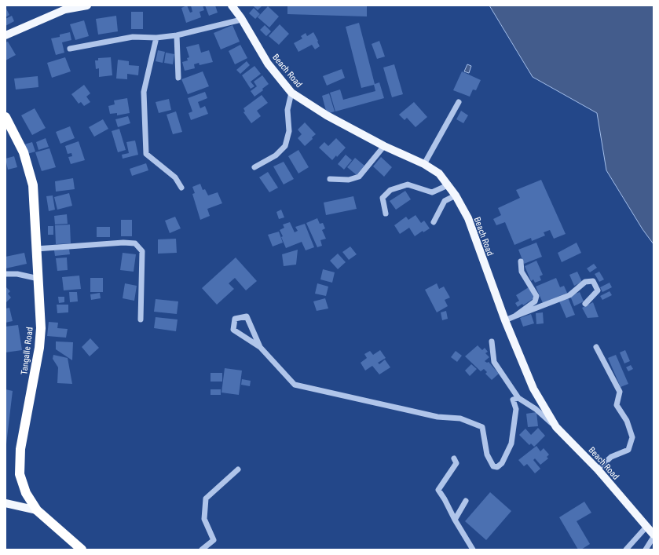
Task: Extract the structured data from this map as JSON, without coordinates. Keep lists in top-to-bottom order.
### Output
{
  "streets": {
    "highway": ["Tangalle Road"],
    "main road": ["Beach Road"]
  }
}
